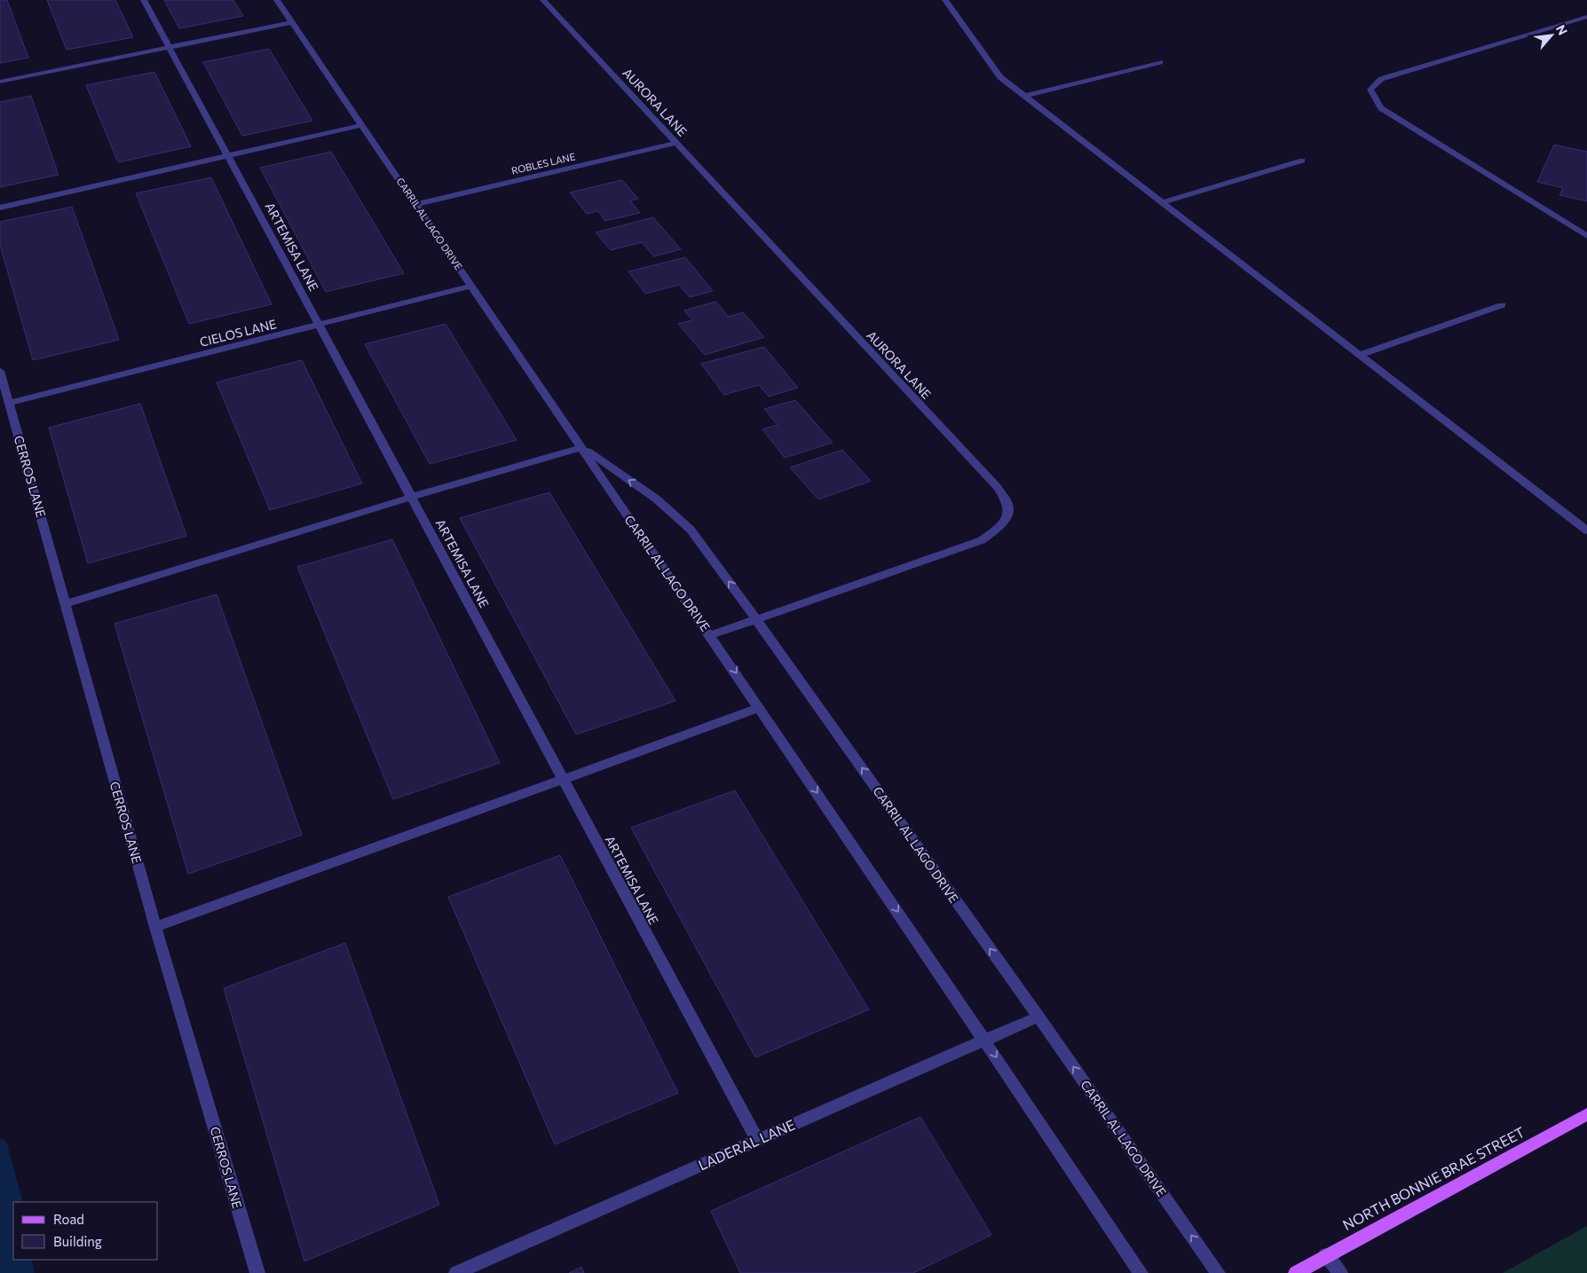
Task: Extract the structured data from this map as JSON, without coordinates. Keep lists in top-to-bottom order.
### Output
{
  "streets": {
    "main road": ["NORTH BONNIE BRAE STREET"],
    "street": [
      "AURORA LANE",
      "ROBLES LANE",
      "CARRIL AL LAGO DRIVE",
      "ARTEMISA LANE",
      "CIELOS LANE",
      "CERROS LANE",
      "LADERAL LANE"
    ]
  },
  "crossings": [
    ["AURORA LANE", "ROBLES LANE"],
    ["AURORA LANE", "CARRIL AL LAGO DRIVE"],
    ["ROBLES LANE", "CARRIL AL LAGO DRIVE"],
    ["CARRIL AL LAGO DRIVE", "CIELOS LANE"],
    ["CARRIL AL LAGO DRIVE", "LADERAL LANE"],
    ["ARTEMISA LANE", "CIELOS LANE"],
    ["ARTEMISA LANE", "LADERAL LANE"],
    ["CIELOS LANE", "CERROS LANE"]
  ],
  "legend": ["Road", "Building"],
  "north": "top right"
}
